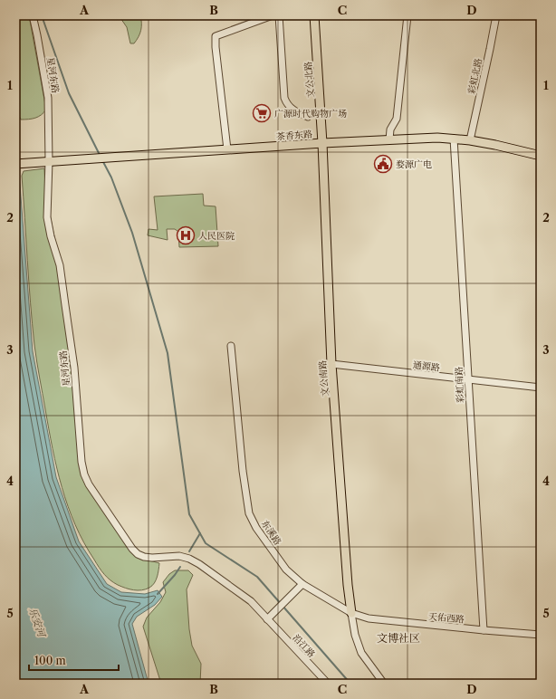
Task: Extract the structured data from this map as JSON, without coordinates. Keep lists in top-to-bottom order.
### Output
{
  "streets": {
    "main road": ["文公北路", "茶香东路", "文公南路"],
    "street": [
      "星河东路",
      "彩虹北路",
      "通源路",
      "彩虹南路",
      "东溪路",
      "天佑西路",
      "沿江路"
    ]
  },
  "crossings": [
    ["星河东路", "茶香东路"],
    ["星河东路", "沿江路"],
    ["彩虹北路", "茶香东路"],
    ["文公北路", "茶香东路"],
    ["文公北路", "文公南路"],
    ["茶香东路", "文公南路"],
    ["茶香东路", "彩虹南路"],
    ["通源路", "文公南路"],
    ["通源路", "彩虹南路"],
    ["文公南路", "东溪路"],
    ["文公南路", "天佑西路"],
    ["彩虹南路", "天佑西路"],
    ["东溪路", "天佑西路"]
  ],
  "districts": ["文博社区"],
  "water": ["乐安河"],
  "places": {
    "supermarket": ["广源时代购物广场"],
    "public building": ["婺源广电"],
    "hospital": ["人民医院"]
  },
  "scale_bar": "100 m",
  "grid": {
    "columns": [
      "A",
      "B",
      "C",
      "D"
    ],
    "rows": [
      "1",
      "2",
      "3",
      "4",
      "5"
    ]
  }
}
